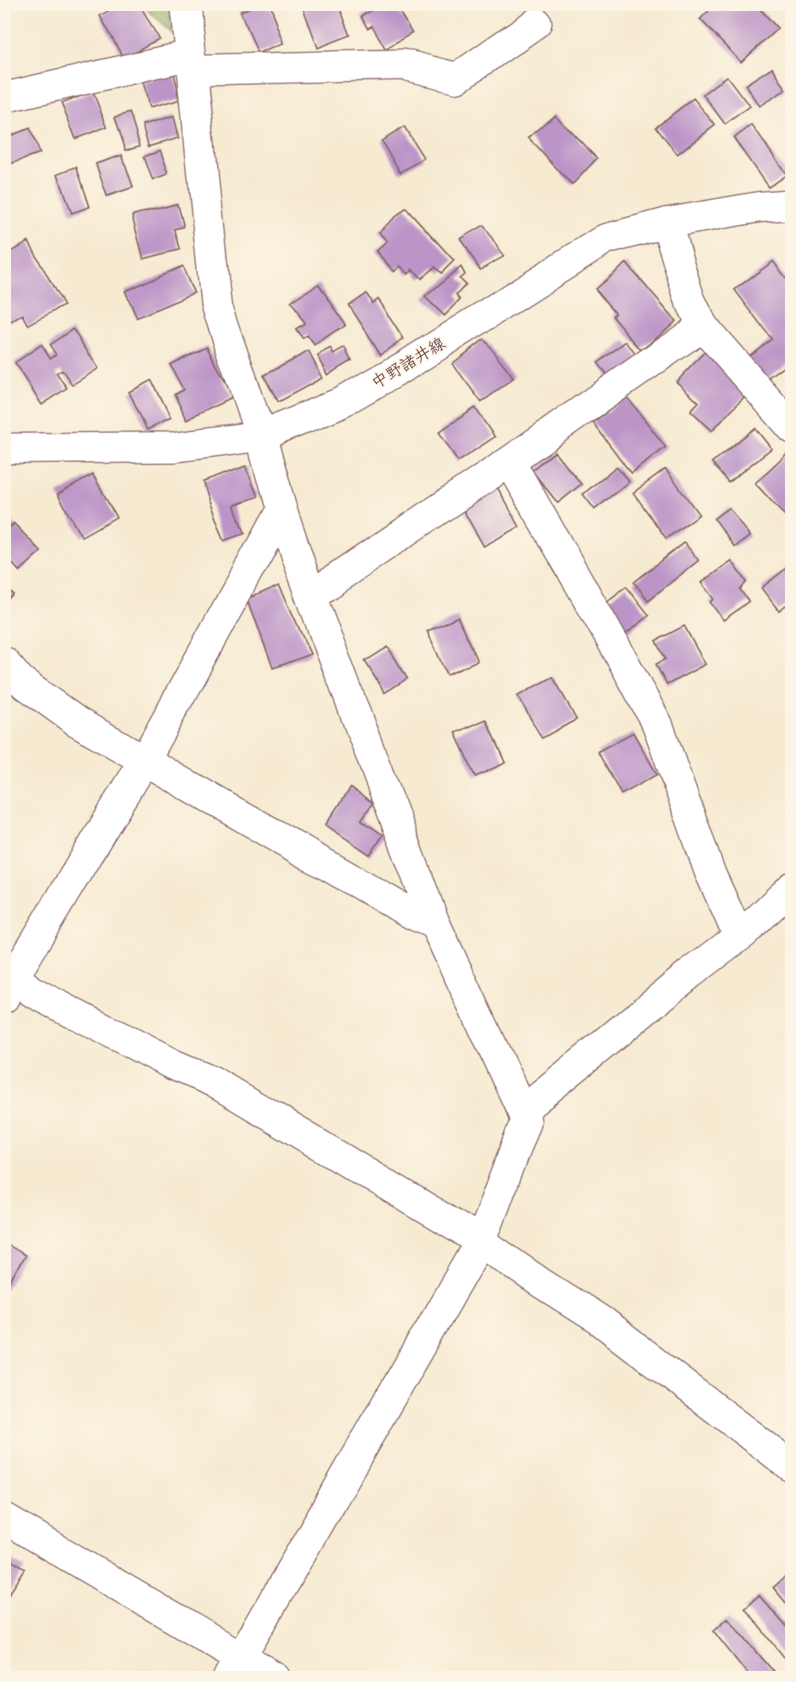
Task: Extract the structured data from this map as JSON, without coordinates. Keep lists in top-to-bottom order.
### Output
{
  "streets": {
    "street": ["中野諸井線"]
  }
}
